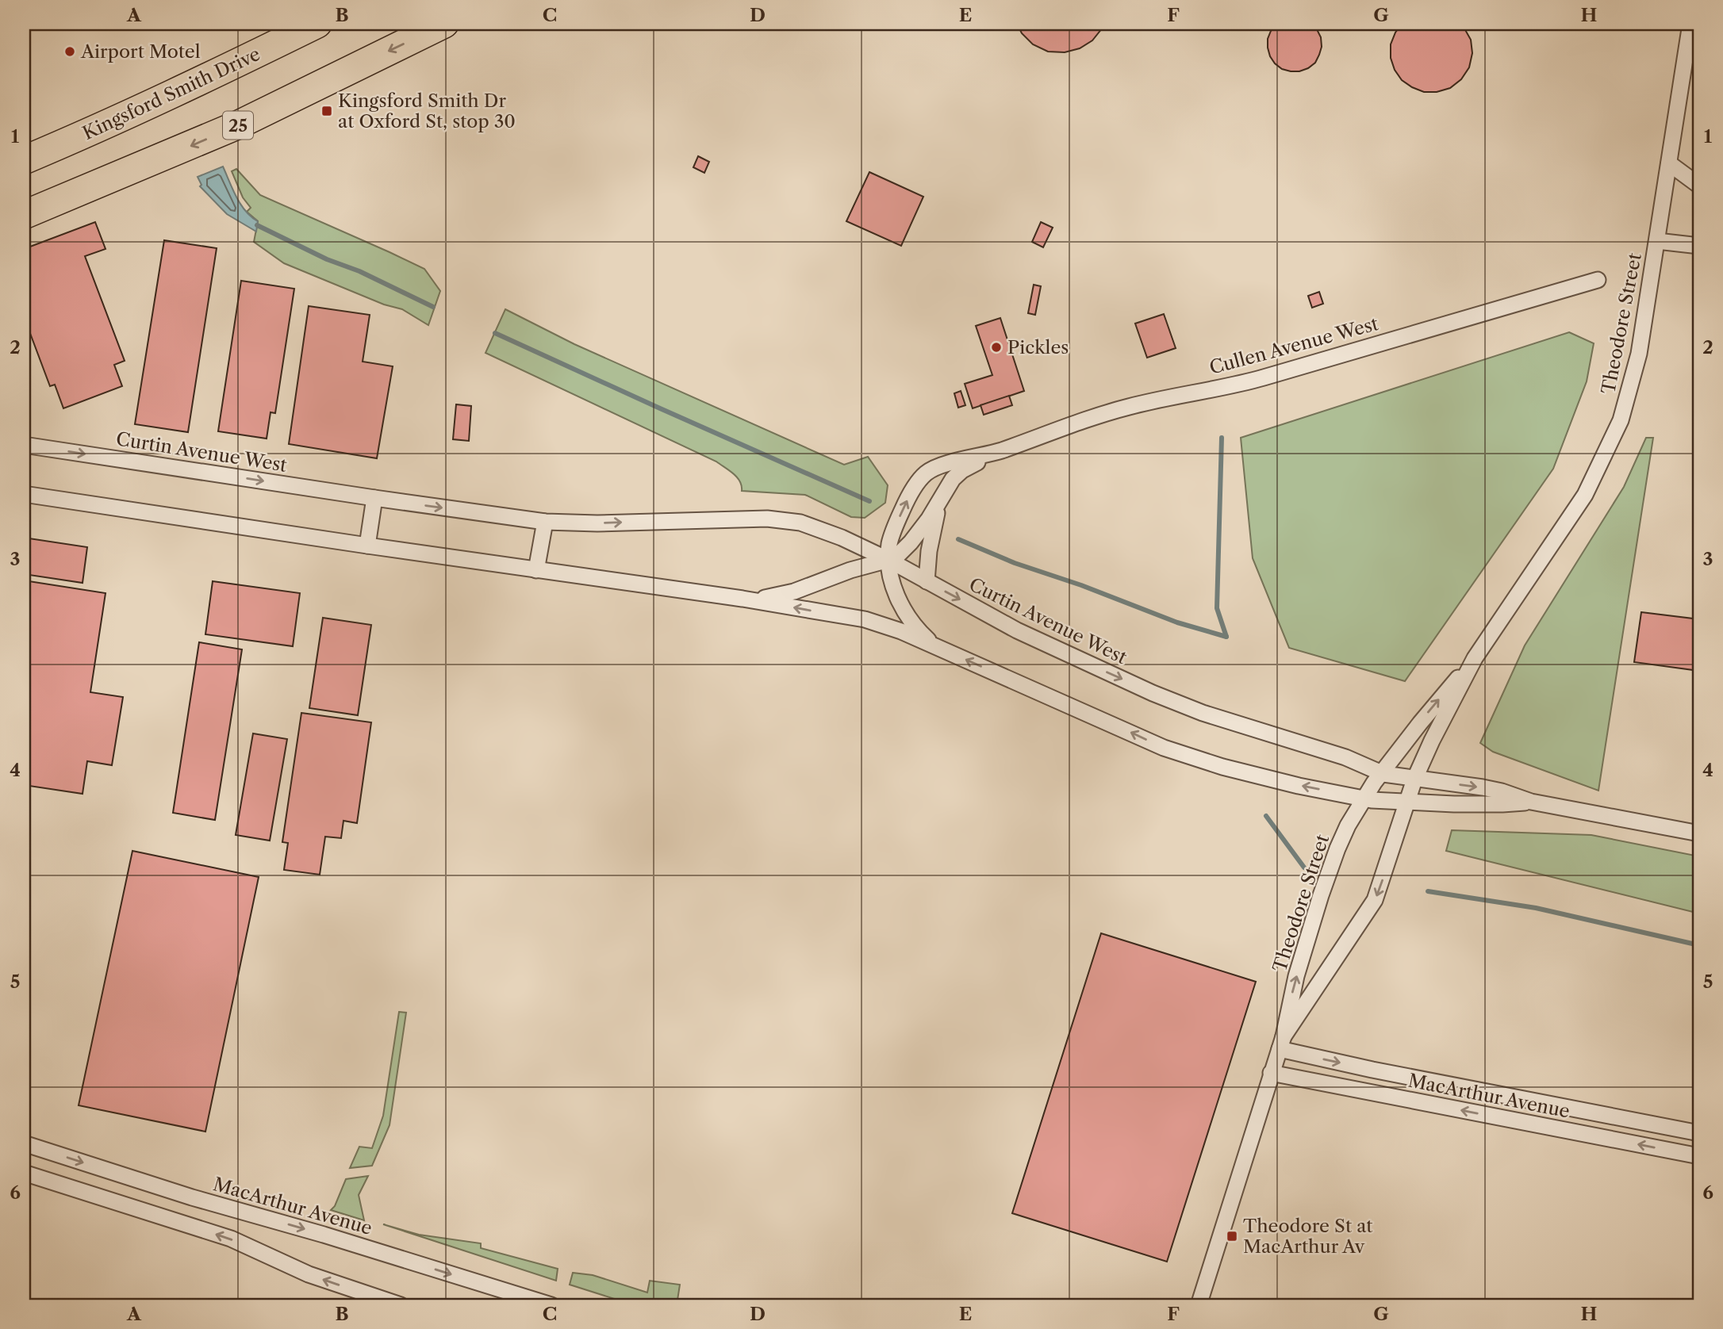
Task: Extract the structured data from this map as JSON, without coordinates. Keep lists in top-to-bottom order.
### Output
{
  "streets": {
    "highway": ["Kingsford Smith Drive", "25"],
    "street": [
      "Theodore Street",
      "Cullen Avenue West",
      "Curtin Avenue West",
      "MacArthur Avenue"
    ]
  },
  "crossings": [
    ["Theodore Street", "Curtin Avenue West"],
    ["Theodore Street", "MacArthur Avenue"],
    ["Cullen Avenue West", "Curtin Avenue West"]
  ],
  "places": {
    "other": ["Airport Motel", "Pickles"],
    "transit": ["Kingsford Smith Dr at Oxford St, stop 30", "Theodore St at MacArthur Av"]
  },
  "grid": {
    "columns": [
      "A",
      "B",
      "C",
      "D",
      "E",
      "F",
      "G",
      "H"
    ],
    "rows": [
      "1",
      "2",
      "3",
      "4",
      "5",
      "6"
    ]
  }
}
